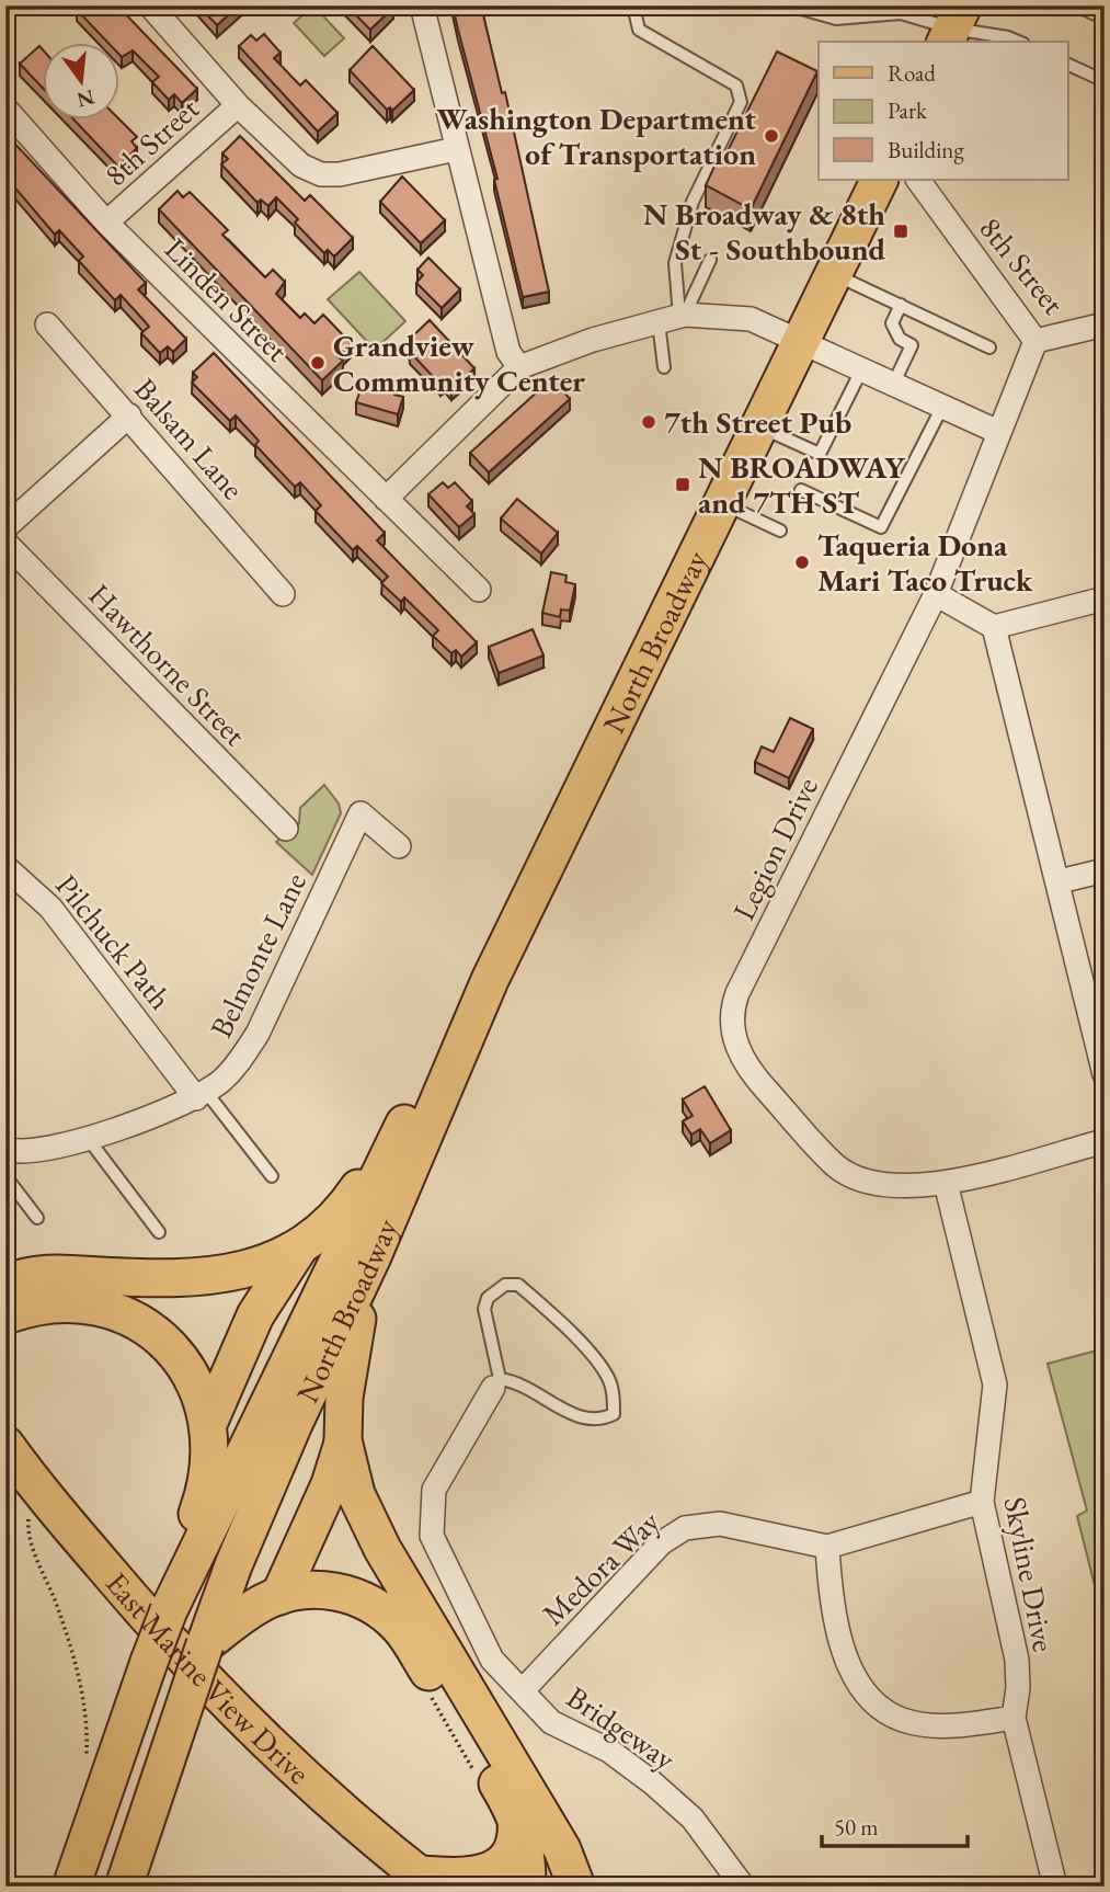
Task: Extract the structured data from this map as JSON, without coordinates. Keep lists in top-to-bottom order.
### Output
{
  "streets": {
    "main road": ["North Broadway", "East Marine View Drive"],
    "street": [
      "8th Street",
      "Linden Street",
      "Balsam Lane",
      "Hawthorne Street",
      "Legion Drive",
      "Pilchuck Path",
      "Belmonte Lane",
      "Medora Way",
      "Skyline Drive",
      "Bridgeway"
    ]
  },
  "crossings": [
    ["8th Street", "Linden Street"],
    ["8th Street", "Legion Drive"],
    ["Legion Drive", "Skyline Drive"],
    ["Pilchuck Path", "Belmonte Lane"],
    ["Medora Way", "Skyline Drive"],
    ["Medora Way", "Bridgeway"]
  ],
  "places": {
    "other": [
      "Washington Department of Transportation",
      "Grandview Community Center",
      "7th Street Pub",
      "Taqueria Dona Mari Taco Truck"
    ],
    "transit": ["N Broadway & 8th St - Southbound", "N BROADWAY and 7TH ST"]
  },
  "legend": ["Road", "Park", "Building"],
  "scale_bar": "50 m",
  "north": "bottom"
}
